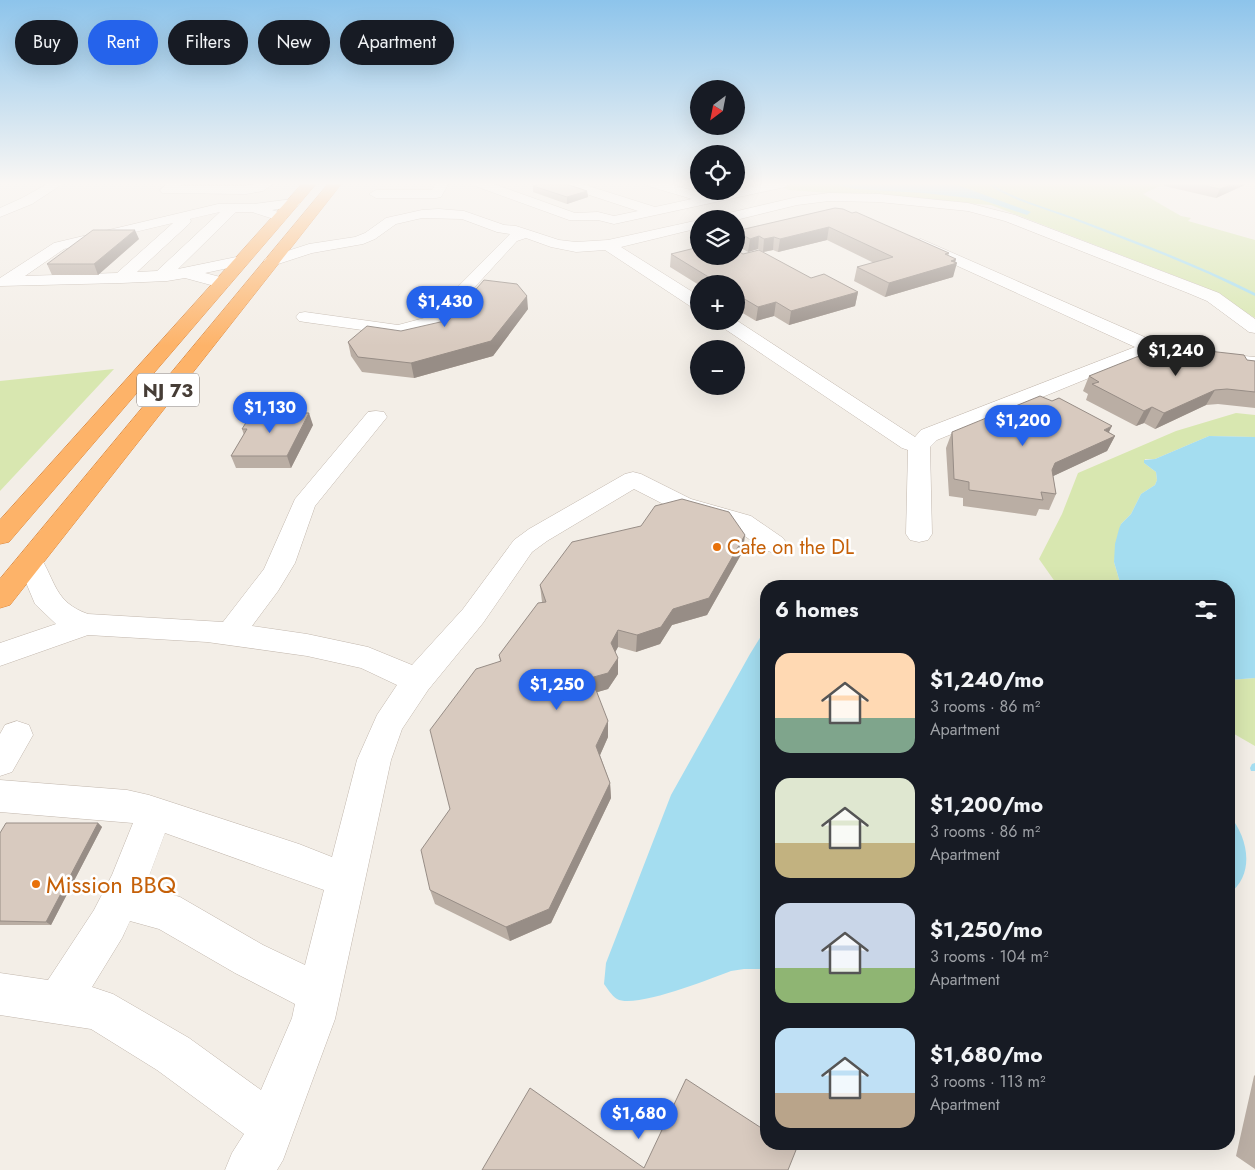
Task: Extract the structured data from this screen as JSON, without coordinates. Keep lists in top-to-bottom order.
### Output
{
  "streets": {
    "highway": ["NJ 73"]
  },
  "places": ["Cafe on the DL", "Mission BBQ"],
  "north": "bottom left",
  "page": {
    "chip": [
      "Buy",
      "Rent",
      "Filters",
      "New",
      "Apartment"
    ],
    "map_buttons": ["+", "−"],
    "price": [
      "$1,430",
      "$1,240",
      "$1,130",
      "$1,200",
      "$1,250",
      "$1,680"
    ],
    "heading": "6 homes",
    "list": [
      {
        "name": "$1,240/mo",
        "note": "3 rooms · 86 m² · Apartment"
      },
      {
        "name": "$1,200/mo",
        "note": "3 rooms · 86 m² · Apartment"
      },
      {
        "name": "$1,250/mo",
        "note": "3 rooms · 104 m² · Apartment"
      },
      {
        "name": "$1,680/mo",
        "note": "3 rooms · 113 m² · Apartment"
      }
    ]
  }
}
